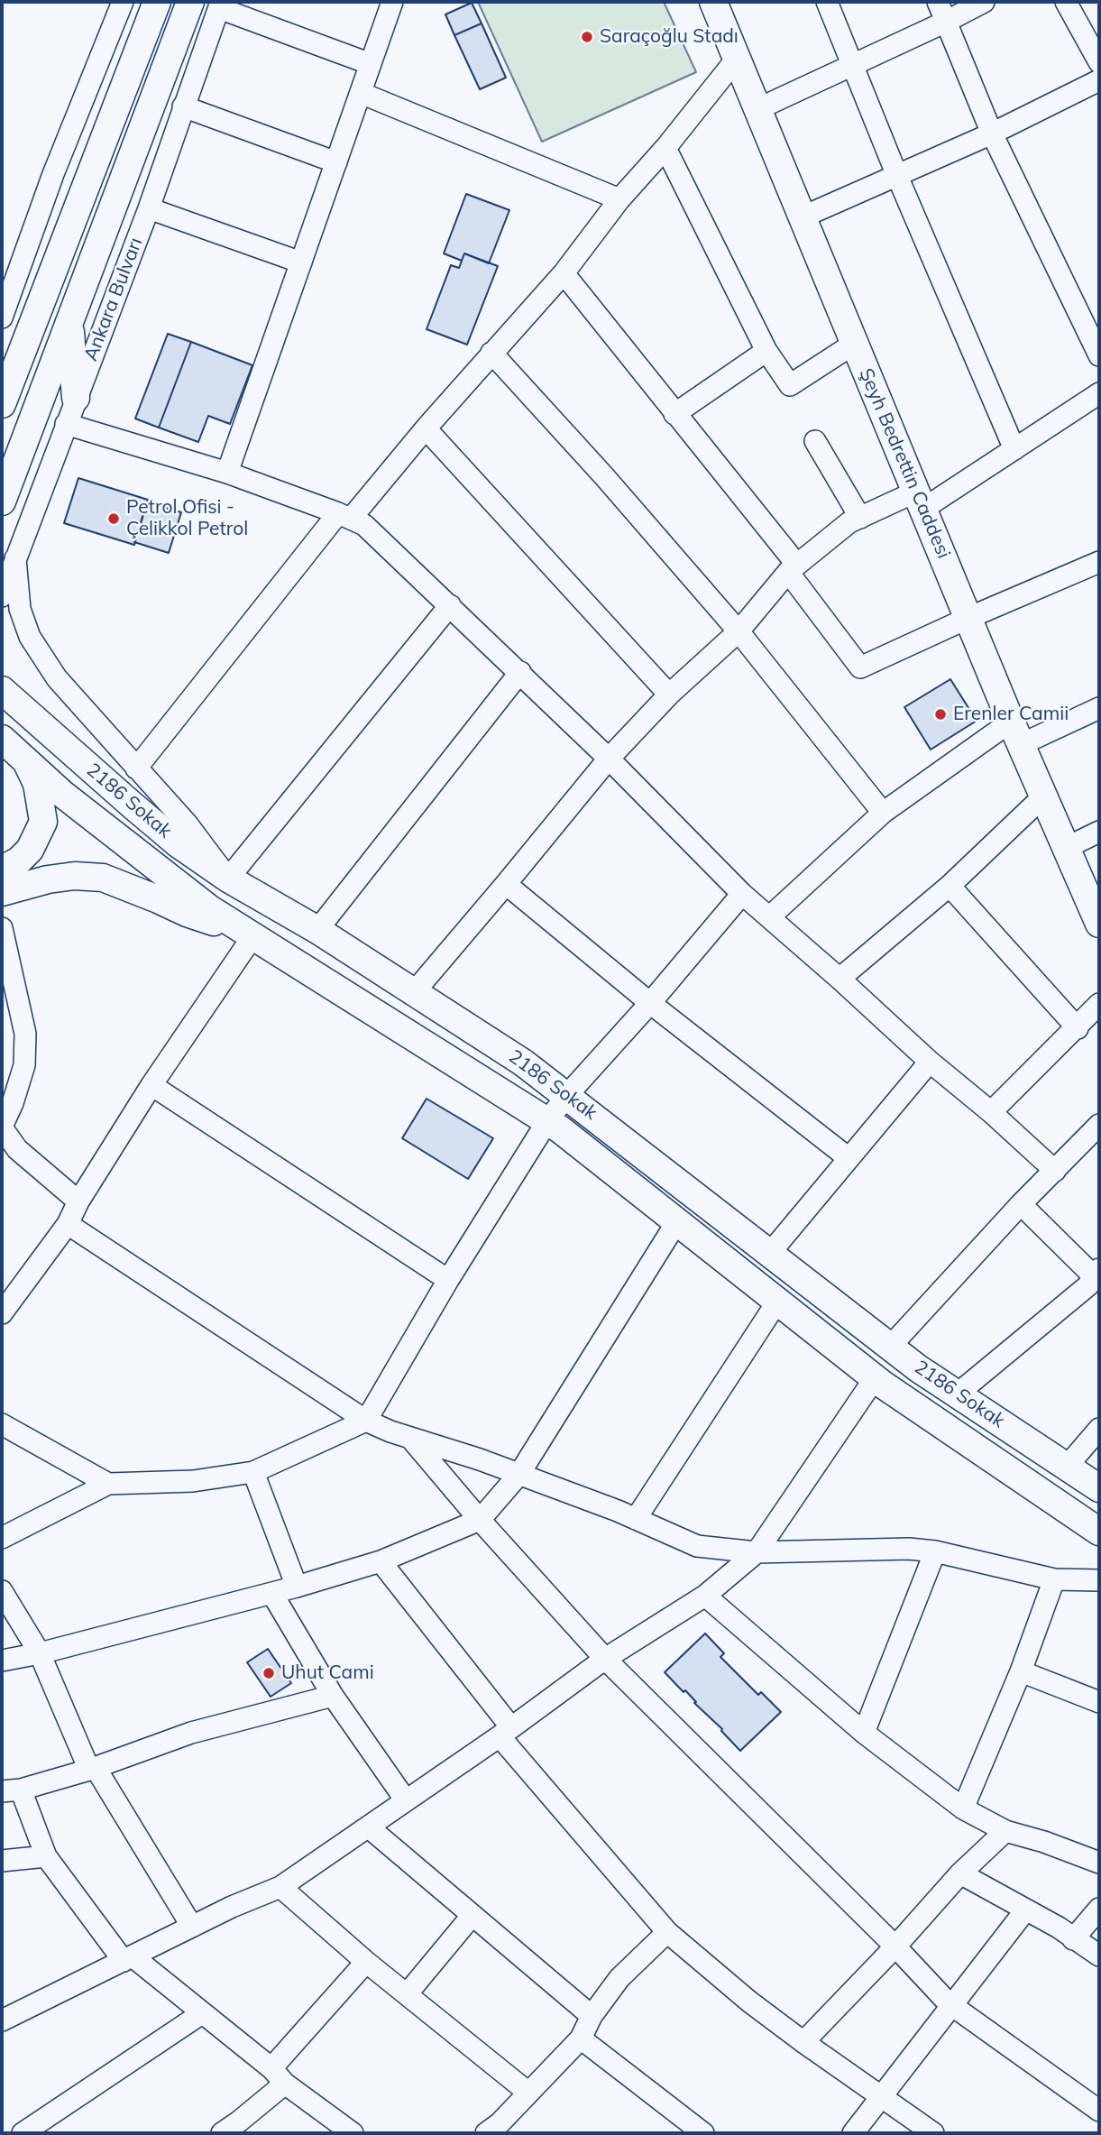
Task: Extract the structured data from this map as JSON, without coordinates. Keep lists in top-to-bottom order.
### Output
{
  "streets": {
    "main road": ["Ankara Bulvarı", "Şeyh Bedrettin Caddesi", "2186 Sokak"]
  },
  "places": [
    "Saraçoğlu Stadı",
    "Petrol Ofisi - Çelikkol Petrol",
    "Erenler Camii",
    "Uhut Cami"
  ]
}
